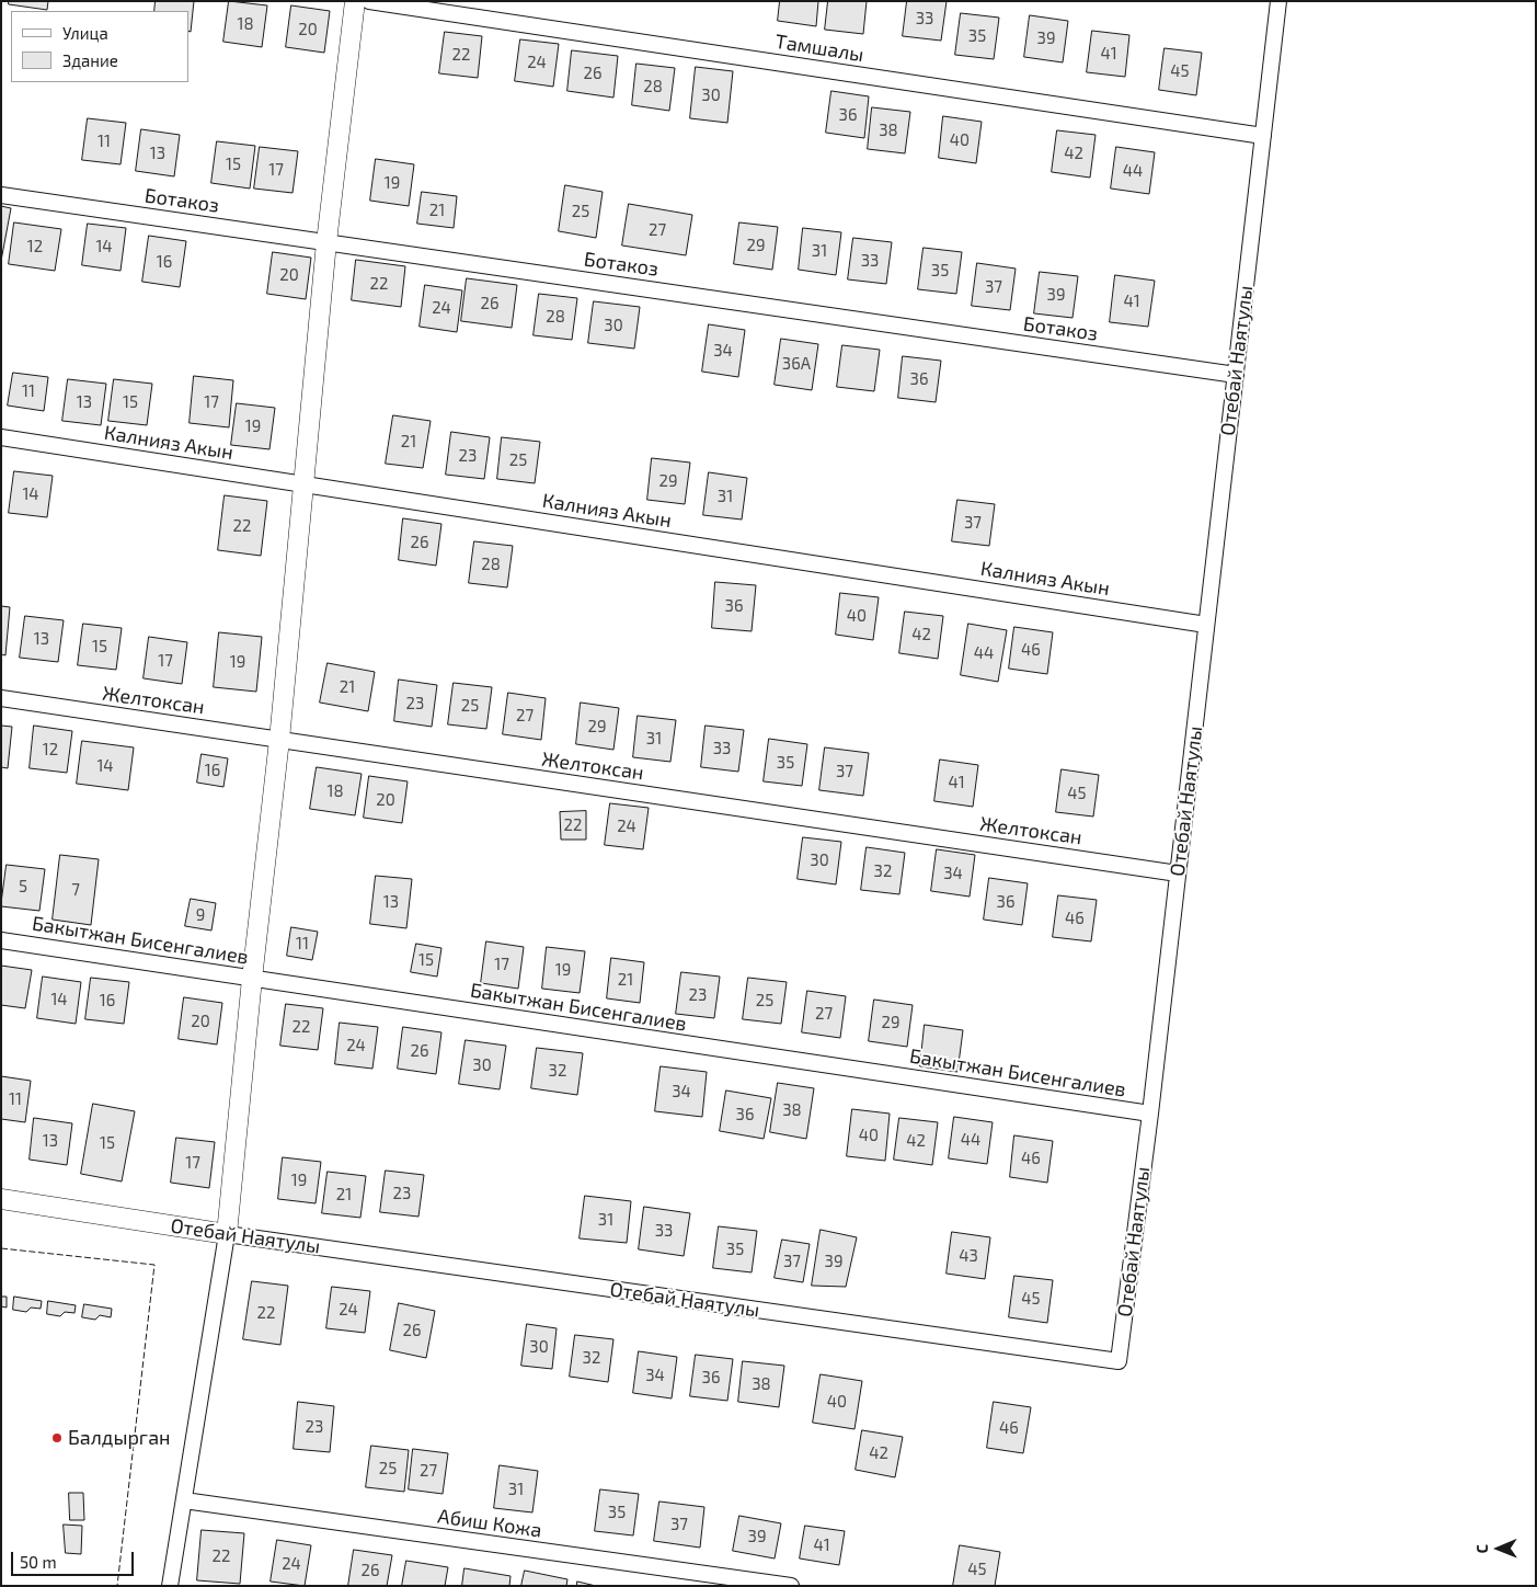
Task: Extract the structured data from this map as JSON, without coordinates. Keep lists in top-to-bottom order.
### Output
{
  "streets": {
    "street": [
      "Тамшалы",
      "Ботакоз",
      "Отебай Наятулы",
      "Калнияз Акын",
      "Желтоксан",
      "Бакытжан Бисенгалиев",
      "Абиш Кожа"
    ]
  },
  "crossings": [
    ["Тамшалы", "Отебай Наятулы"],
    ["Ботакоз", "Отебай Наятулы"],
    ["Отебай Наятулы", "Калнияз Акын"],
    ["Отебай Наятулы", "Желтоксан"],
    ["Отебай Наятулы", "Бакытжан Бисенгалиев"]
  ],
  "places": ["Балдырган"],
  "house_numbers": [
    "33",
    "18",
    "20",
    "35",
    "39",
    "41",
    "22",
    "24",
    "45",
    "26",
    "28",
    "30",
    "36",
    "38",
    "40",
    "11",
    "13",
    "42",
    "15",
    "17",
    "44",
    "19",
    "21",
    "25",
    "27",
    "29",
    "12",
    "14",
    "31",
    "33",
    "16",
    "35",
    "20",
    "22",
    "37",
    "39",
    "41",
    "26",
    "24",
    "28",
    "30",
    "34",
    "36А",
    "36",
    "11",
    "13",
    "15",
    "17",
    "19",
    "21",
    "23",
    "25",
    "29",
    "14",
    "31",
    "37",
    "22",
    "26",
    "28",
    "36",
    "40",
    "42",
    "13",
    "15",
    "46",
    "44",
    "17",
    "19",
    "21",
    "23",
    "25",
    "27",
    "29",
    "31",
    "33",
    "12",
    "35",
    "14",
    "16",
    "37",
    "41",
    "18",
    "45",
    "20",
    "22",
    "24",
    "30",
    "32",
    "34",
    "5",
    "7",
    "13",
    "36",
    "9",
    "46",
    "11",
    "15",
    "17",
    "19",
    "21",
    "23",
    "14",
    "16",
    "25",
    "27",
    "20",
    "29",
    "22",
    "24",
    "26",
    "30",
    "32",
    "34",
    "11",
    "38",
    "36",
    "40",
    "44",
    "13",
    "42",
    "15",
    "46",
    "17",
    "19",
    "23",
    "21",
    "31",
    "33",
    "35",
    "43",
    "37",
    "39",
    "45",
    "24",
    "22",
    "26",
    "30",
    "32",
    "34",
    "36",
    "38",
    "40",
    "23",
    "46",
    "42",
    "25",
    "27",
    "31",
    "35",
    "37",
    "39",
    "41",
    "22",
    "24",
    "45",
    "26"
  ],
  "legend": ["Улица", "Здание"],
  "scale_bar": "50 m",
  "north": "left"
}
